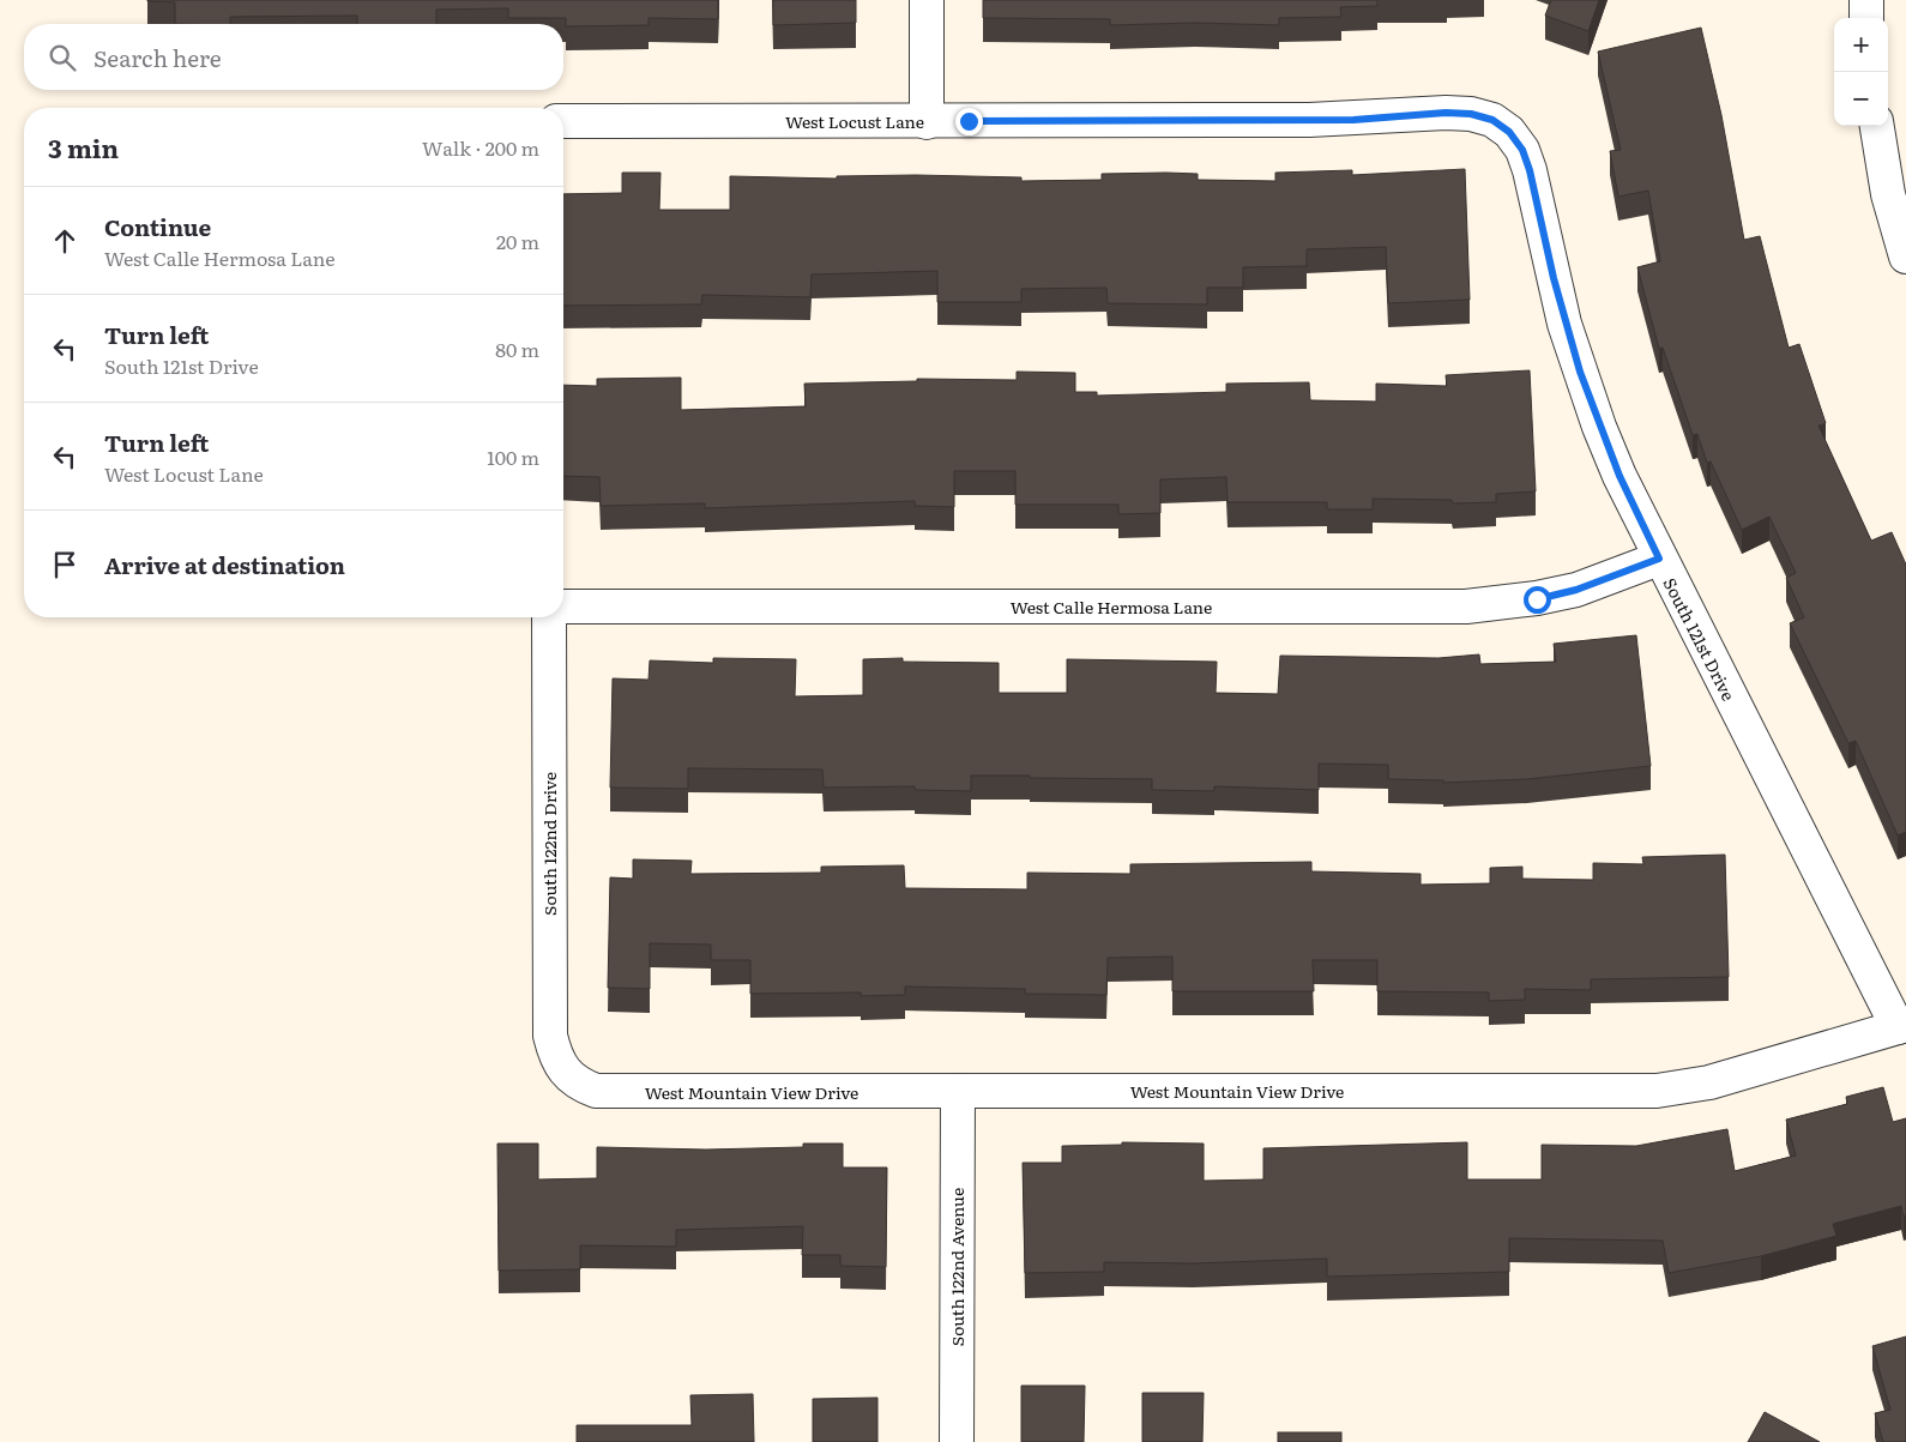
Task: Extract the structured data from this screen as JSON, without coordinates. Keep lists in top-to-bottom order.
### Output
{
  "streets": {
    "street": [
      "West Locust Lane",
      "West Calle Hermosa Lane",
      "South 121st Drive",
      "South 122nd Drive",
      "West Mountain View Drive",
      "South 122nd Avenue"
    ]
  },
  "crossings": [
    ["West Locust Lane", "South 121st Drive"],
    ["West Calle Hermosa Lane", "South 121st Drive"],
    ["South 121st Drive", "West Mountain View Drive"],
    ["South 122nd Drive", "West Mountain View Drive"],
    ["West Mountain View Drive", "South 122nd Avenue"]
  ],
  "page": {
    "map_buttons": ["+", "−"],
    "search": "Search here",
    "heading": ["3 min", "Walk · 200 m"],
    "list": [
      ["Continue", "West Calle Hermosa Lane", "20 m"],
      ["Turn left", "South 121st Drive", "80 m"],
      ["Turn left", "West Locust Lane", "100 m"],
      "Arrive at destination"
    ]
  }
}
